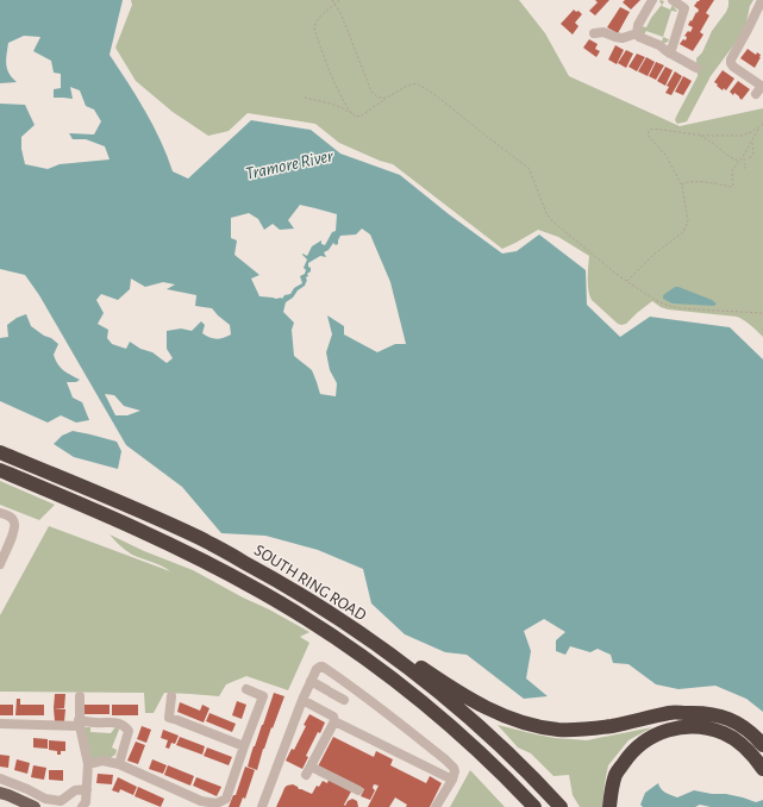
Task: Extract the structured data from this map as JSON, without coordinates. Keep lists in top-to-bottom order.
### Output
{
  "streets": {
    "highway": ["SOUTH RING ROAD"]
  },
  "water": ["Tramore River"]
}
